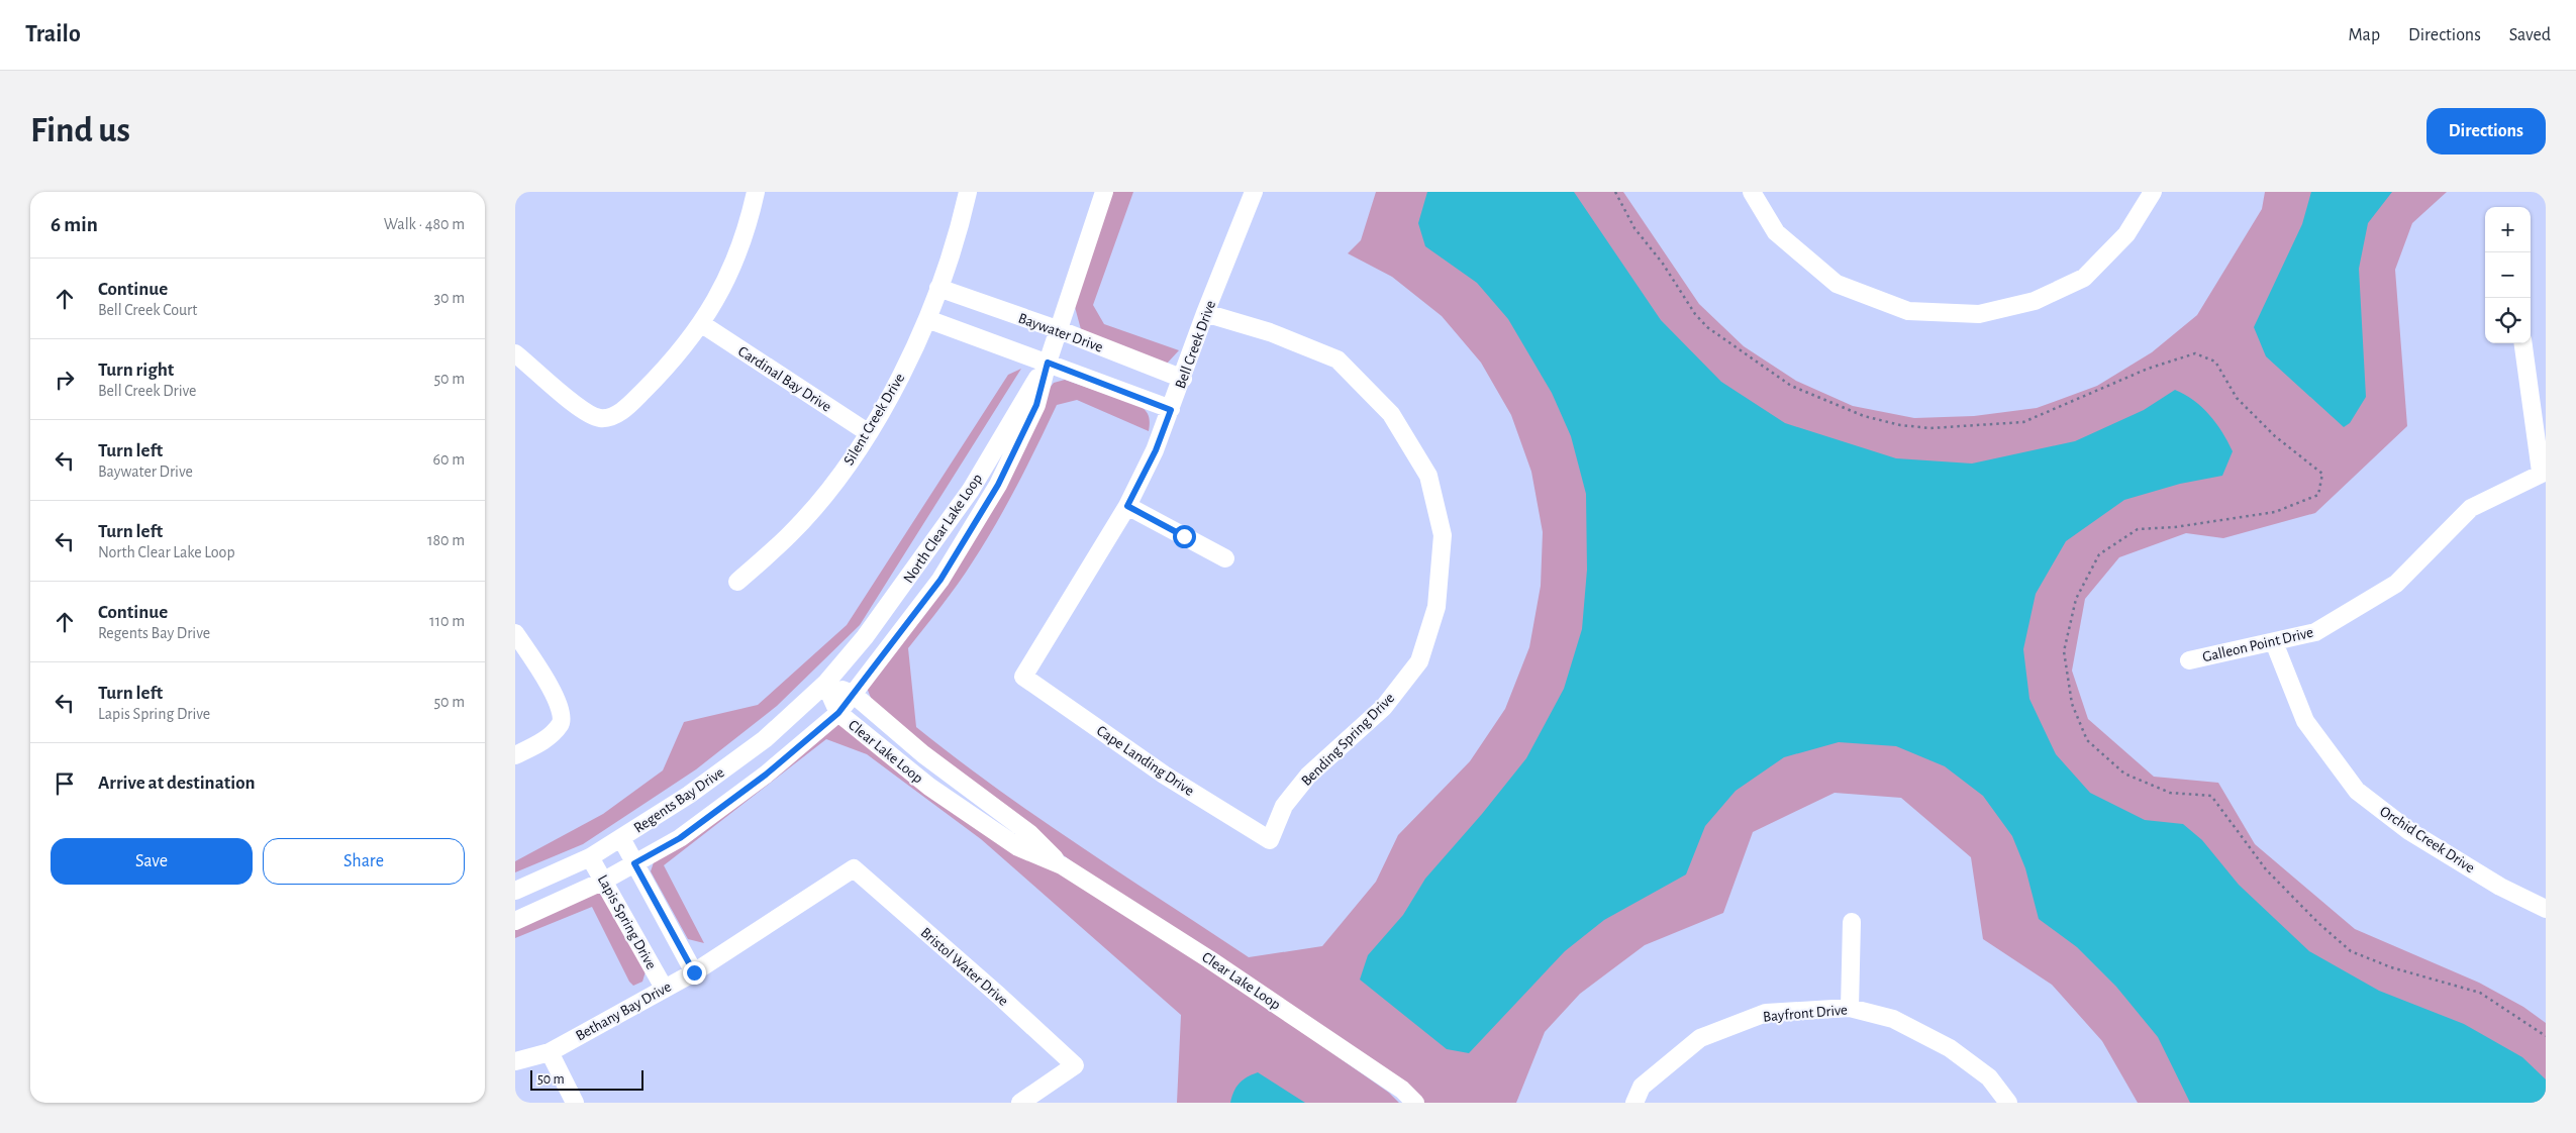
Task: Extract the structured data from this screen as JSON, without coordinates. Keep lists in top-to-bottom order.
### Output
{
  "streets": {
    "street": [
      "Baywater Drive",
      "Bell Creek Drive",
      "Cardinal Bay Drive",
      "Silent Creek Drive",
      "North Clear Lake Loop",
      "Galleon Point Drive",
      "Bending Spring Drive",
      "Clear Lake Loop",
      "Cape Landing Drive",
      "Regents Bay Drive",
      "Orchid Creek Drive",
      "Lapis Spring Drive",
      "Bristol Water Drive",
      "Bethany Bay Drive",
      "Bayfront Drive"
    ]
  },
  "crossings": [
    ["Baywater Drive", "Bell Creek Drive"],
    ["Baywater Drive", "Silent Creek Drive"],
    ["Baywater Drive", "North Clear Lake Loop"],
    ["Bell Creek Drive", "Bending Spring Drive"],
    ["Bell Creek Drive", "Cape Landing Drive"],
    ["Cardinal Bay Drive", "Silent Creek Drive"],
    ["North Clear Lake Loop", "Clear Lake Loop"],
    ["North Clear Lake Loop", "Regents Bay Drive"],
    ["Galleon Point Drive", "Orchid Creek Drive"],
    ["Bending Spring Drive", "Cape Landing Drive"],
    ["Clear Lake Loop", "Regents Bay Drive"],
    ["Regents Bay Drive", "Lapis Spring Drive"],
    ["Lapis Spring Drive", "Bethany Bay Drive"],
    ["Bristol Water Drive", "Bethany Bay Drive"]
  ],
  "scale_bar": "50 m",
  "page": {
    "header": "Trailo",
    "nav": ["Map", "Directions", "Saved"],
    "buttons": [
      "Directions",
      ["Save", "Share"]
    ],
    "title": "Find us",
    "heading": ["6 min", "Walk · 480 m"],
    "map_buttons": ["+", "−"],
    "list": [
      ["Continue", "Bell Creek Court", "30 m"],
      ["Turn right", "Bell Creek Drive", "50 m"],
      ["Turn left", "Baywater Drive", "60 m"],
      ["Turn left", "North Clear Lake Loop", "180 m"],
      ["Continue", "Regents Bay Drive", "110 m"],
      ["Turn left", "Lapis Spring Drive", "50 m"],
      "Arrive at destination"
    ],
    "scale": "50 m"
  }
}
